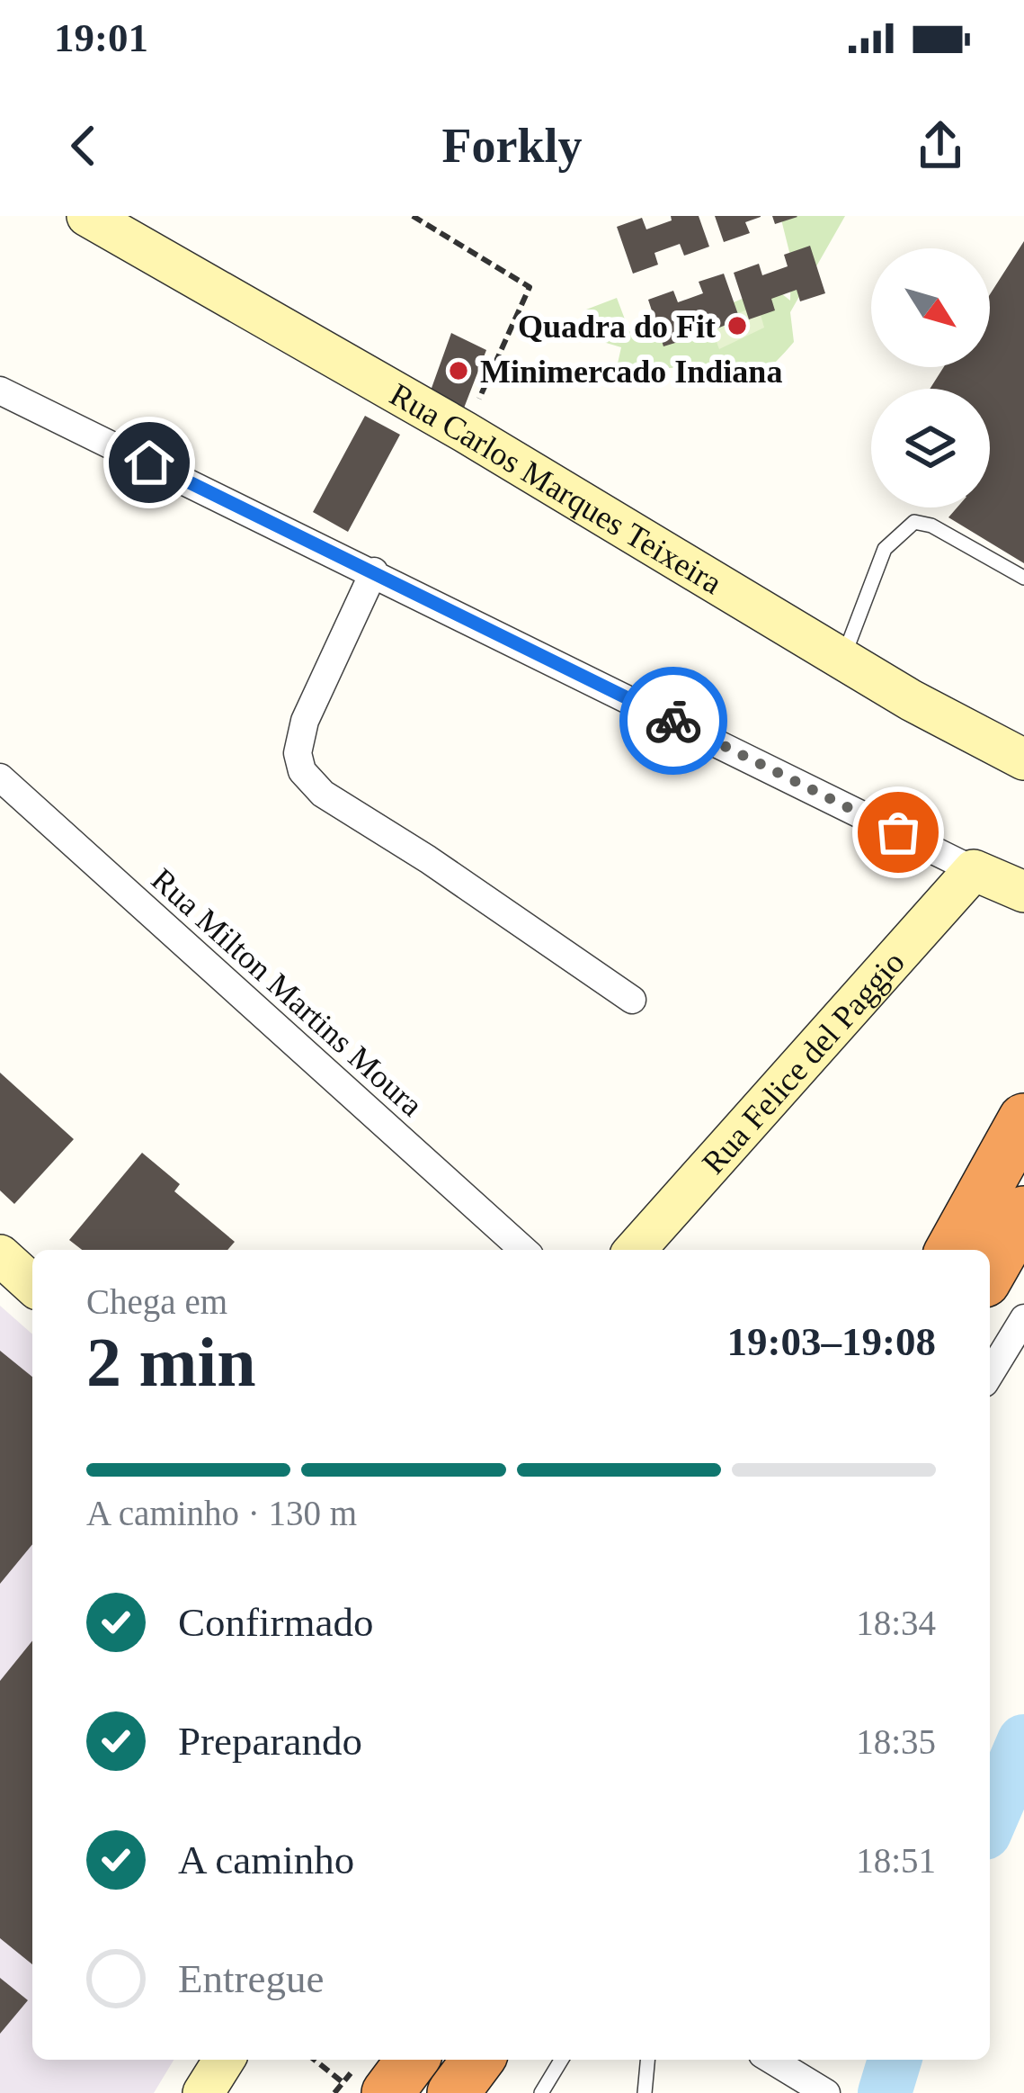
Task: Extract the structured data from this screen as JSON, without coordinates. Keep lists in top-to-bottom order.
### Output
{
  "streets": {
    "street": ["Rua Carlos Marques Teixeira", "Rua Milton Martins Moura", "Rua Felice del Paggio"]
  },
  "places": ["Quadra do Fit", "Minimercado Indiana"],
  "north": "bottom right",
  "page": {
    "status": "19:01",
    "header": "Forkly",
    "heading": ["2 min", "Chega em", "19:03–19:08"],
    "bar": "A caminho · 130 m",
    "list": [
      ["Confirmado", "18:34"],
      ["Preparando", "18:35"],
      ["A caminho", "18:51"],
      "Entregue"
    ]
  }
}
